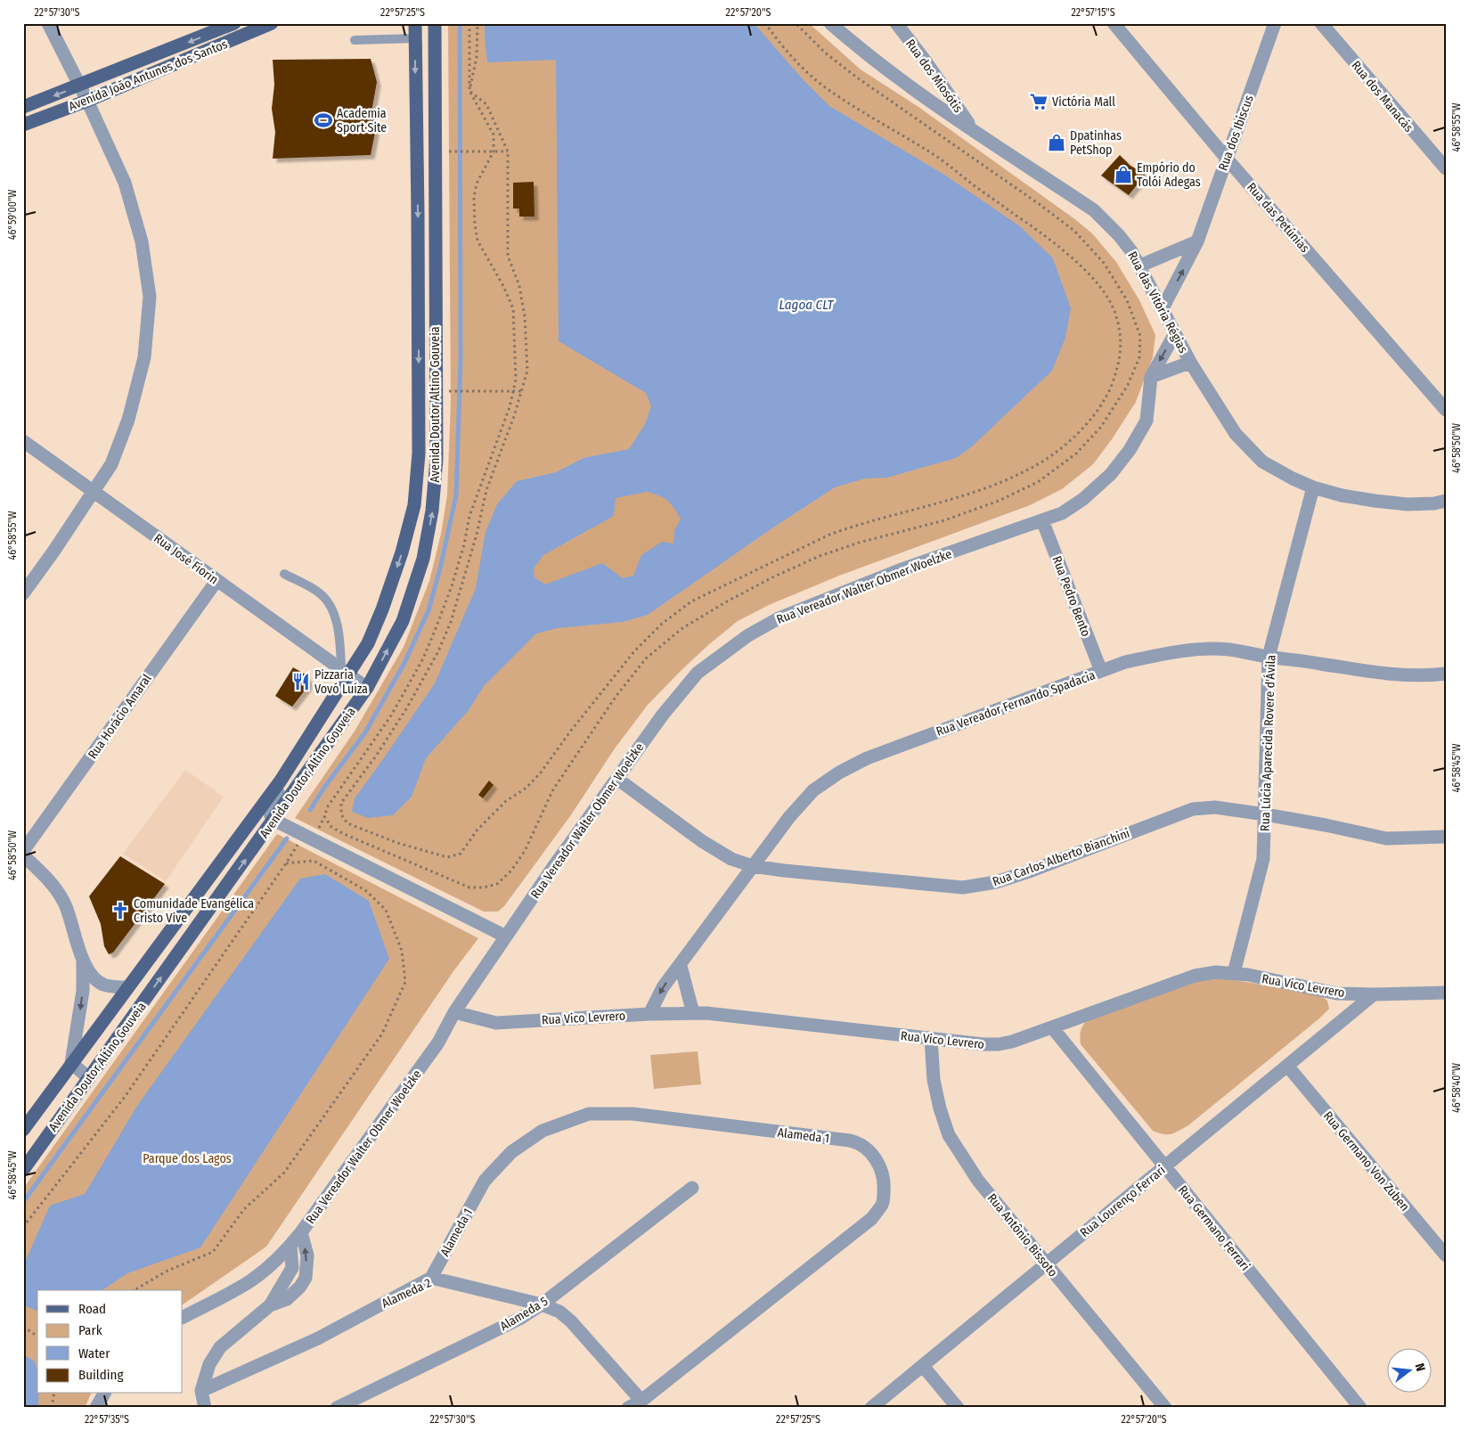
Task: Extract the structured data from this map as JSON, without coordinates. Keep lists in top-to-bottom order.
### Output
{
  "streets": {
    "main road": ["Avenida João Antunes dos Santos", "Avenida Doutor Altino Gouveia"],
    "street": [
      "Rua dos Miosótis",
      "Rua dos Manacás",
      "Rua dos Ibiscus",
      "Rua das Petúnias",
      "Rua das Vitória Régias",
      "Rua José Fiorin",
      "Rua Vereador Walter Obmer Woelzke",
      "Rua Pedro Bento",
      "Rua Vereador Fernando Spadacia",
      "Rua Horácio Amaral",
      "Rua Lúcia Aparecida Rovere d'Ávila",
      "Rua Carlos Alberto Bianchini",
      "Rua Vico Levrero",
      "Alameda 1",
      "Rua Germano Von Zuben",
      "Rua Lourenço Ferrari",
      "Rua Germano Ferrari",
      "Rua Antônio Bissoto",
      "Alameda 2",
      "Alameda 5"
    ]
  },
  "crossings": [
    ["Rua dos Miosótis", "Rua das Vitória Régias"],
    ["Rua dos Ibiscus", "Rua das Petúnias"],
    ["Rua dos Ibiscus", "Rua das Vitória Régias"],
    ["Rua das Vitória Régias", "Rua Vereador Walter Obmer Woelzke"],
    ["Rua das Vitória Régias", "Rua Lúcia Aparecida Rovere d'Ávila"],
    ["Avenida Doutor Altino Gouveia", "Rua José Fiorin"],
    ["Rua José Fiorin", "Rua Horácio Amaral"],
    ["Rua Vereador Walter Obmer Woelzke", "Rua Pedro Bento"],
    ["Rua Vereador Walter Obmer Woelzke", "Rua Carlos Alberto Bianchini"],
    ["Rua Vereador Walter Obmer Woelzke", "Rua Vico Levrero"],
    ["Rua Pedro Bento", "Rua Vereador Fernando Spadacia"],
    ["Rua Vereador Fernando Spadacia", "Rua Lúcia Aparecida Rovere d'Ávila"],
    ["Rua Vereador Fernando Spadacia", "Rua Carlos Alberto Bianchini"],
    ["Rua Vereador Fernando Spadacia", "Rua Vico Levrero"],
    ["Rua Lúcia Aparecida Rovere d'Ávila", "Rua Carlos Alberto Bianchini"],
    ["Rua Lúcia Aparecida Rovere d'Ávila", "Rua Vico Levrero"],
    ["Rua Vico Levrero", "Rua Lourenço Ferrari"],
    ["Rua Vico Levrero", "Rua Germano Ferrari"],
    ["Rua Vico Levrero", "Rua Antônio Bissoto"],
    ["Alameda 1", "Alameda 2"],
    ["Rua Germano Von Zuben", "Rua Lourenço Ferrari"],
    ["Rua Lourenço Ferrari", "Rua Germano Ferrari"],
    ["Rua Lourenço Ferrari", "Rua Antônio Bissoto"],
    ["Alameda 2", "Alameda 5"]
  ],
  "water": ["Lagoa CLT"],
  "parks": ["Parque dos Lagos"],
  "places": {
    "supermarket": ["Victória Mall"],
    "sports": ["Academia Sport Site"],
    "shop": ["Dpatinhas PetShop", "Empório do Tolói Adegas"],
    "restaurant": ["Pizzaria Vovó Luíza"],
    "church": ["Comunidade Evangélica Cristo Vive"]
  },
  "legend": [
    "Road",
    "Park",
    "Water",
    "Building"
  ],
  "north": "right",
  "coordinates": [
    "22°57'30\"S",
    "22°57'25\"S",
    "22°57'20\"S",
    "22°57'15\"S",
    "46°58'55\"W",
    "46°59'00\"W",
    "46°58'50\"W",
    "46°58'45\"W",
    "46°58'40\"W",
    "22°57'35\"S"
  ]
}
